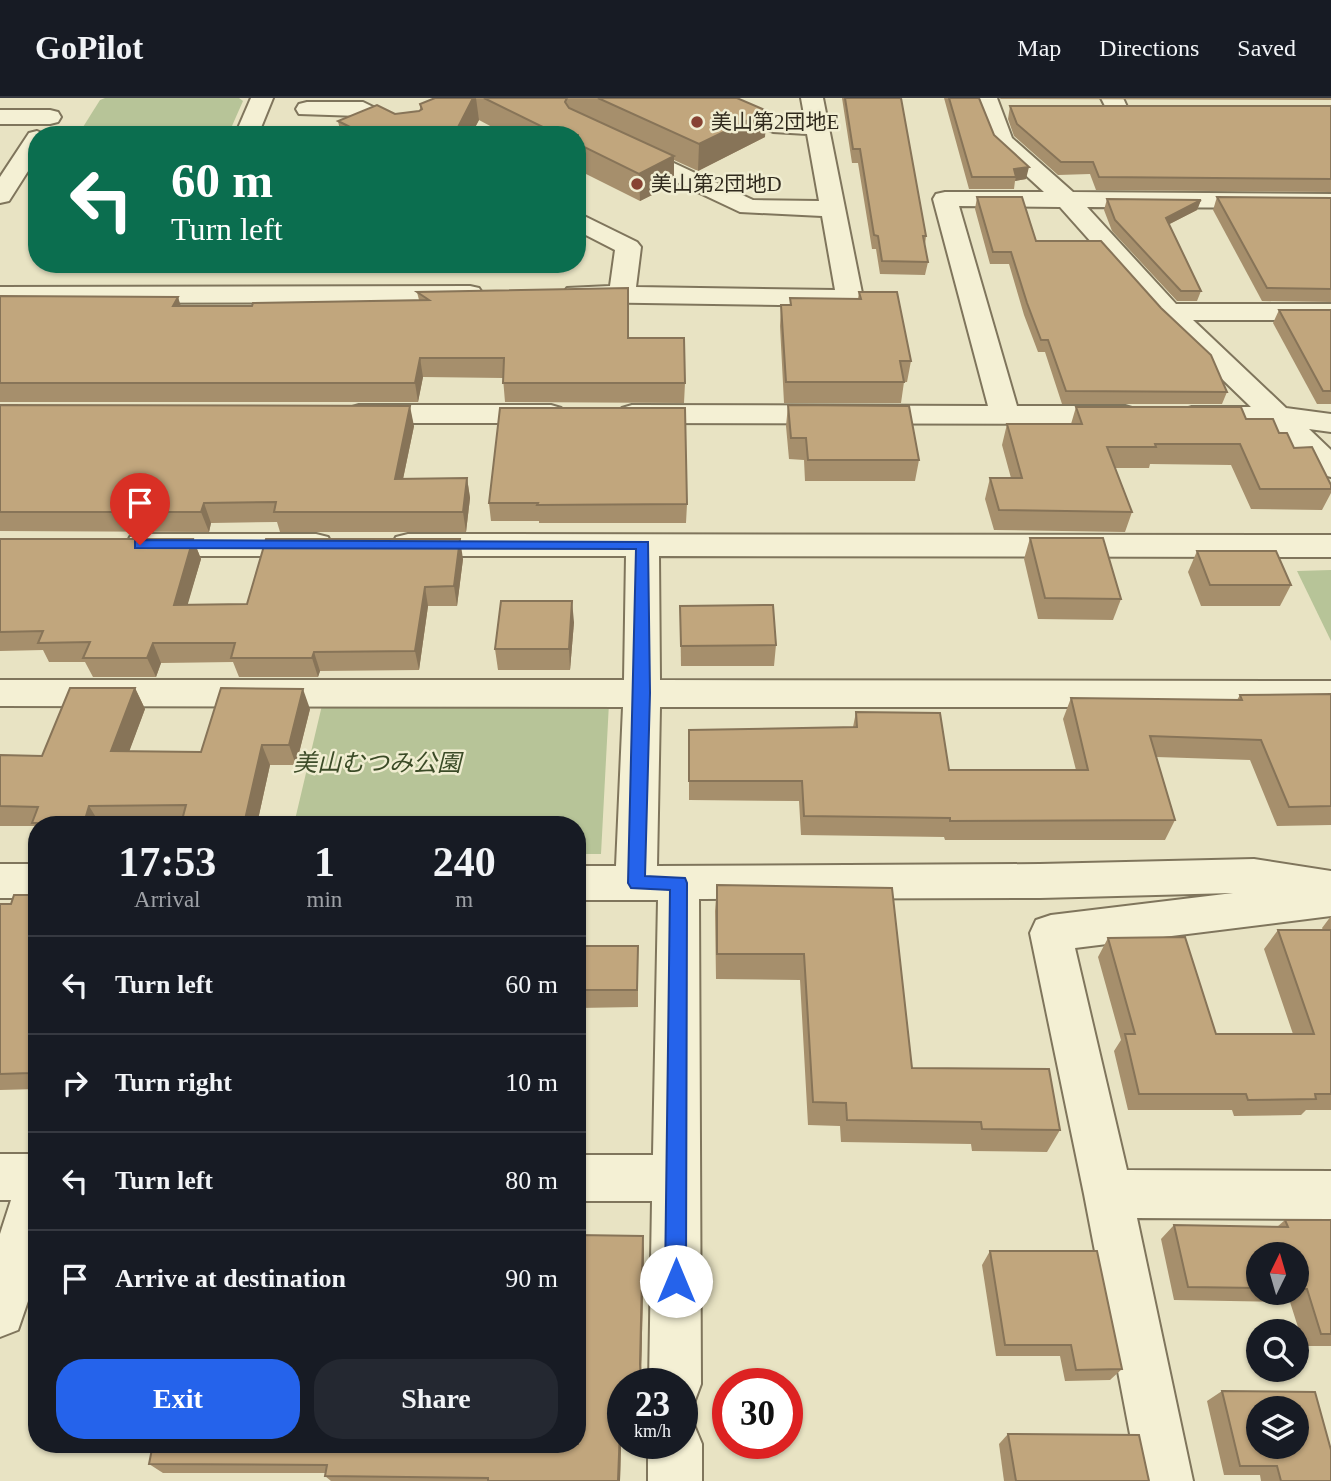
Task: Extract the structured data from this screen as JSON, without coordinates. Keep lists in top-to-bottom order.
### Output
{
  "parks": ["美山むつみ公園"],
  "places": ["美山第2団地E", "美山第2団地D"],
  "north": "top",
  "page": {
    "header": "GoPilot",
    "nav": ["Map", "Directions", "Saved"],
    "turn": ["60 m", "Turn left"],
    "eta": [
      "17:53",
      "Arrival",
      "1",
      "min",
      "240",
      "m"
    ],
    "list": [
      {
        "name": "Turn left",
        "value": "60 m"
      },
      {
        "name": "Turn right",
        "value": "10 m"
      },
      {
        "name": "Turn left",
        "value": "80 m"
      },
      {
        "name": "Arrive at destination",
        "value": "90 m"
      }
    ],
    "buttons": ["Exit", "Share"],
    "speed": "23 km/h",
    "limit": "30"
  }
}
